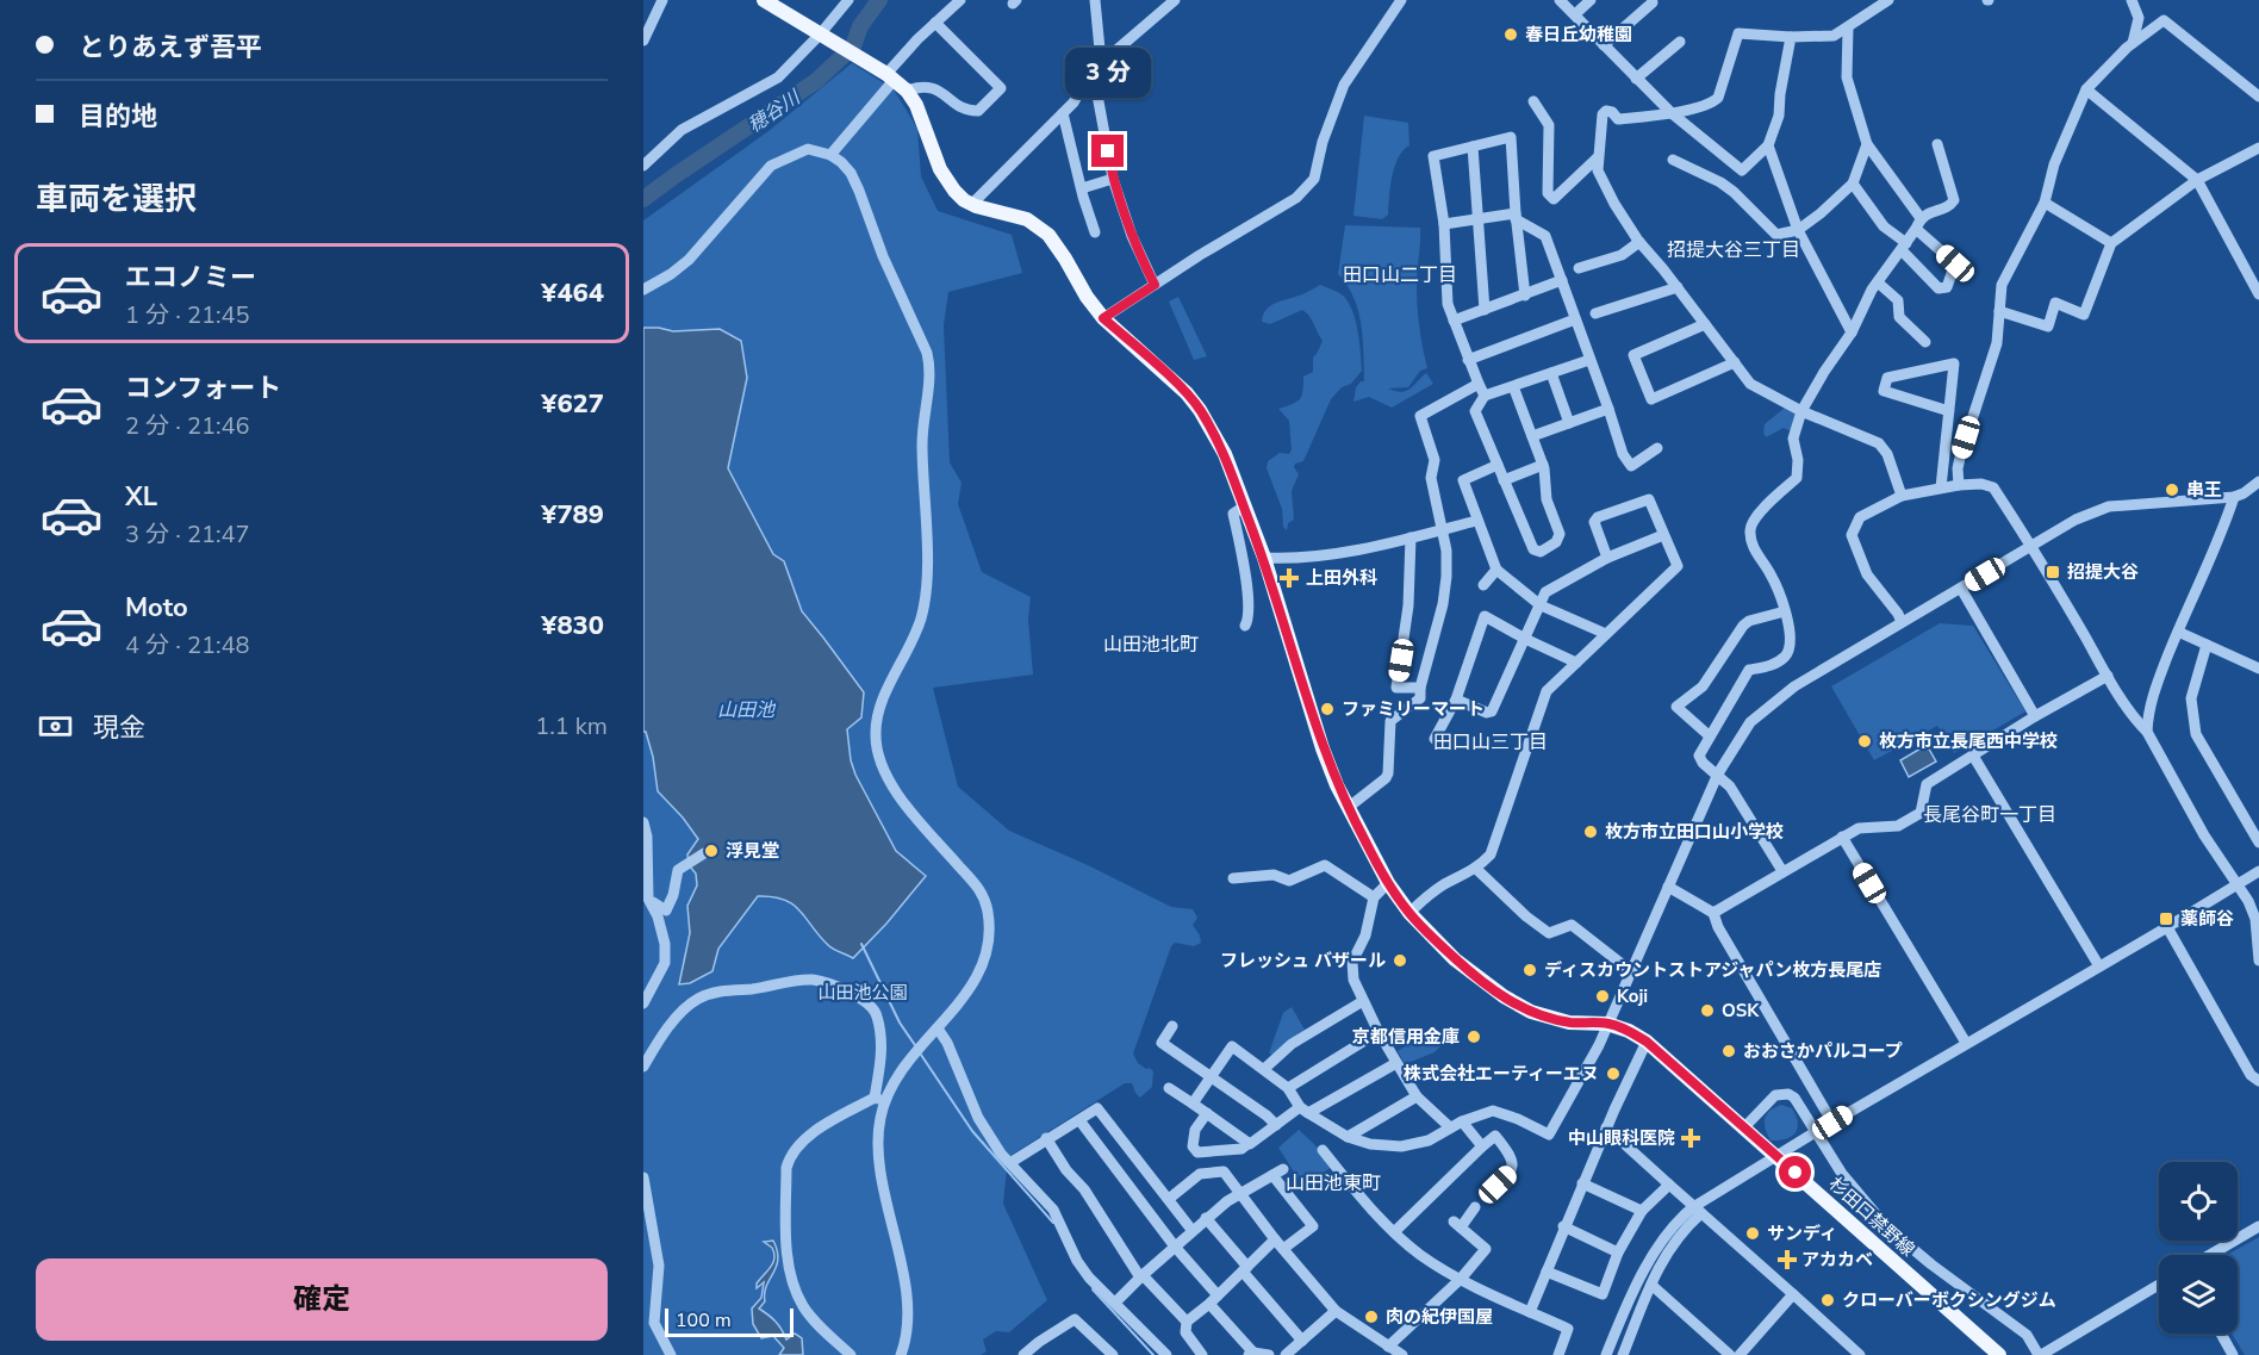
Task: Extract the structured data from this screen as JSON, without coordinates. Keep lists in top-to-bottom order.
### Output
{
  "streets": {
    "main road": ["杉田口禁野線"]
  },
  "districts": [
    "招提大谷三丁目",
    "田口山二丁目",
    "山田池北町",
    "田口山三丁目",
    "長尾谷町一丁目",
    "山田池東町"
  ],
  "water": ["穂谷川", "山田池"],
  "parks": ["山田池公園"],
  "places": {
    "other": [
      "春日丘幼稚園",
      "串王",
      "ファミリーマート",
      "枚方市立長尾西中学校",
      "枚方市立田口山小学校",
      "浮見堂",
      "フレッシュ バザール",
      "ディスカウントストアジャパン枚方長尾店",
      "Koji",
      "OSK",
      "京都信用金庫",
      "おおさかパルコープ",
      "株式会社エーティーエヌ",
      "サンディ",
      "クローバーボクシングジム",
      "肉の紀伊国屋"
    ],
    "transit": ["招提大谷", "薬師谷"],
    "health": ["上田外科", "中山眼科医院", "アカカベ"]
  },
  "scale_bar": "100 m",
  "page": {
    "banner": ["とりあえず吾平", "目的地"],
    "bubble": "3 分",
    "heading": "車両を選択",
    "list": [
      {
        "name": "エコノミー",
        "note": "1 分 · 21:45",
        "value": "¥464"
      },
      {
        "name": "コンフォート",
        "note": "2 分 · 21:46",
        "value": "¥627"
      },
      {
        "name": "XL",
        "note": "3 分 · 21:47",
        "value": "¥789"
      },
      {
        "name": "Moto",
        "note": "4 分 · 21:48",
        "value": "¥830"
      }
    ],
    "pay": ["現金", "1.1 km"],
    "buttons": "確定",
    "scale": "100 m"
  }
}
